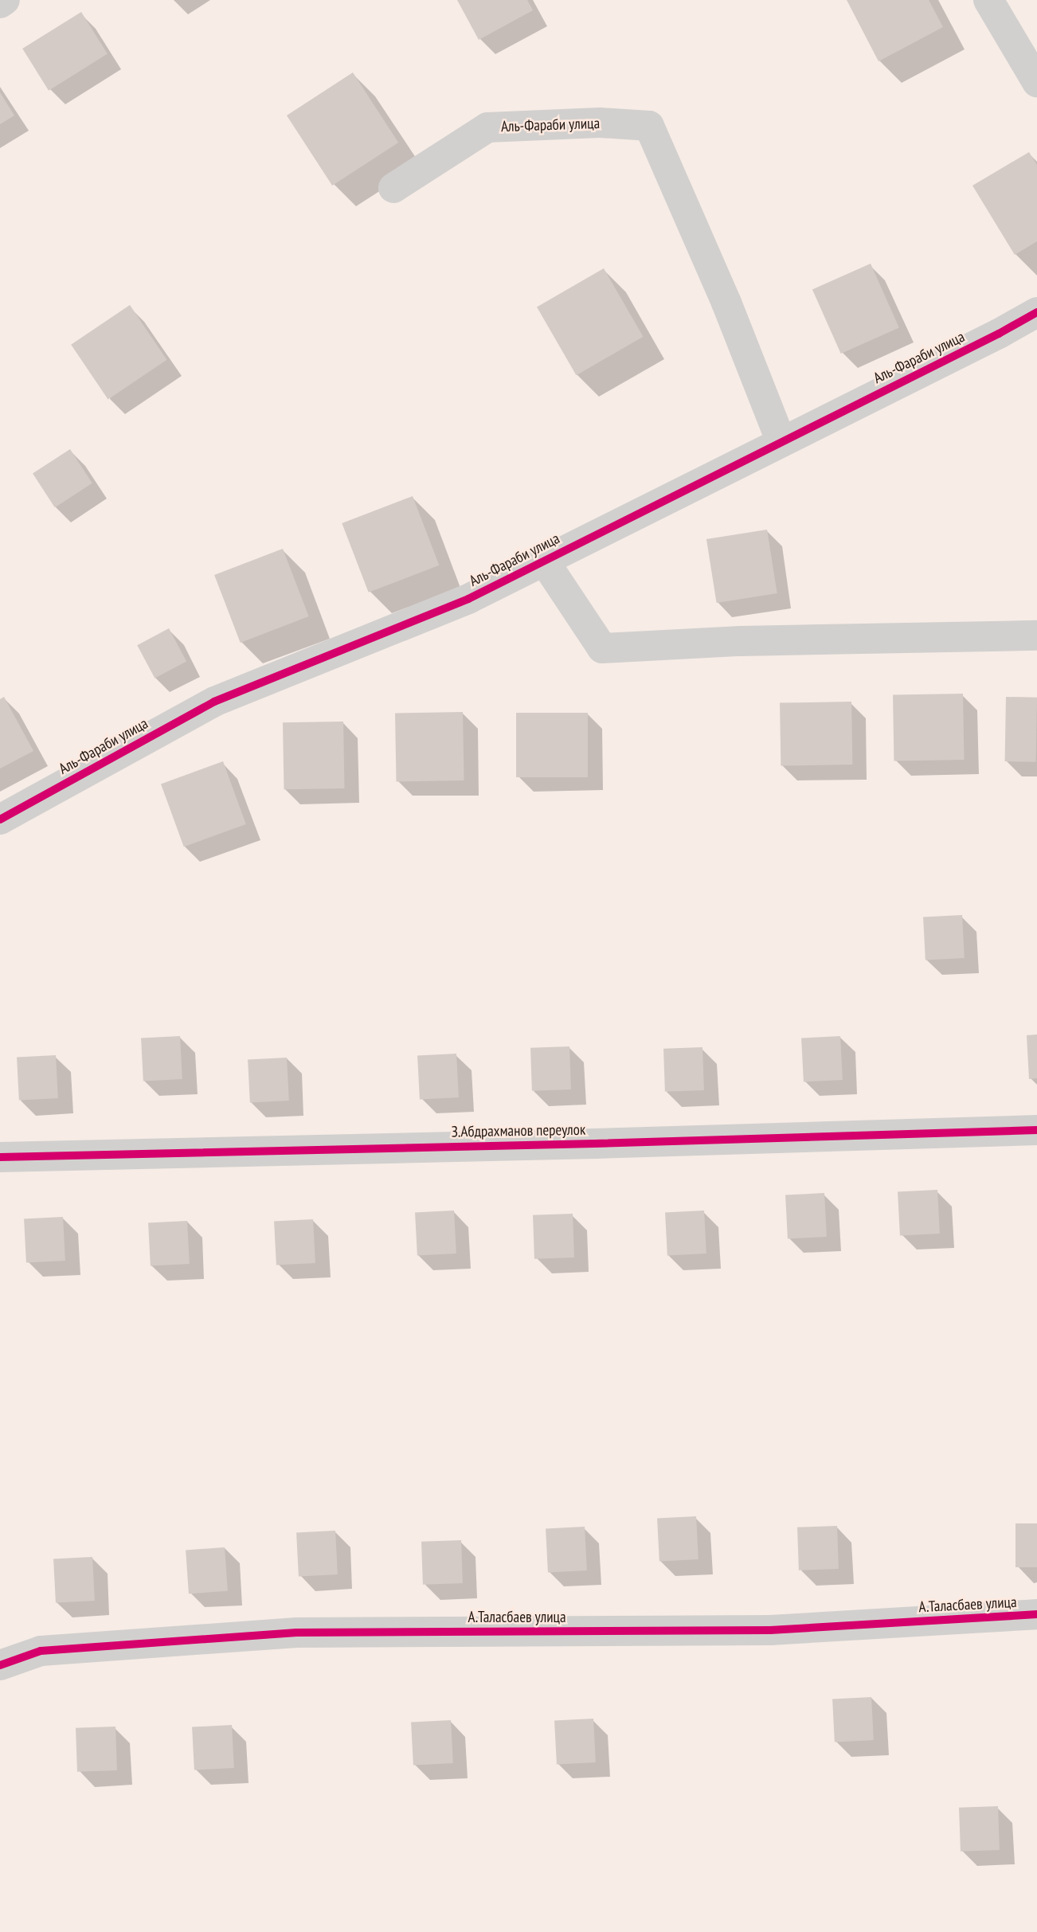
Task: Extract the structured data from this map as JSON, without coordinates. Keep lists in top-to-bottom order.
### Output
{
  "streets": {
    "street": ["Аль-Фараби улица", "З.Абдрахманов переулок", "А.Таласбаев улица"]
  }
}
